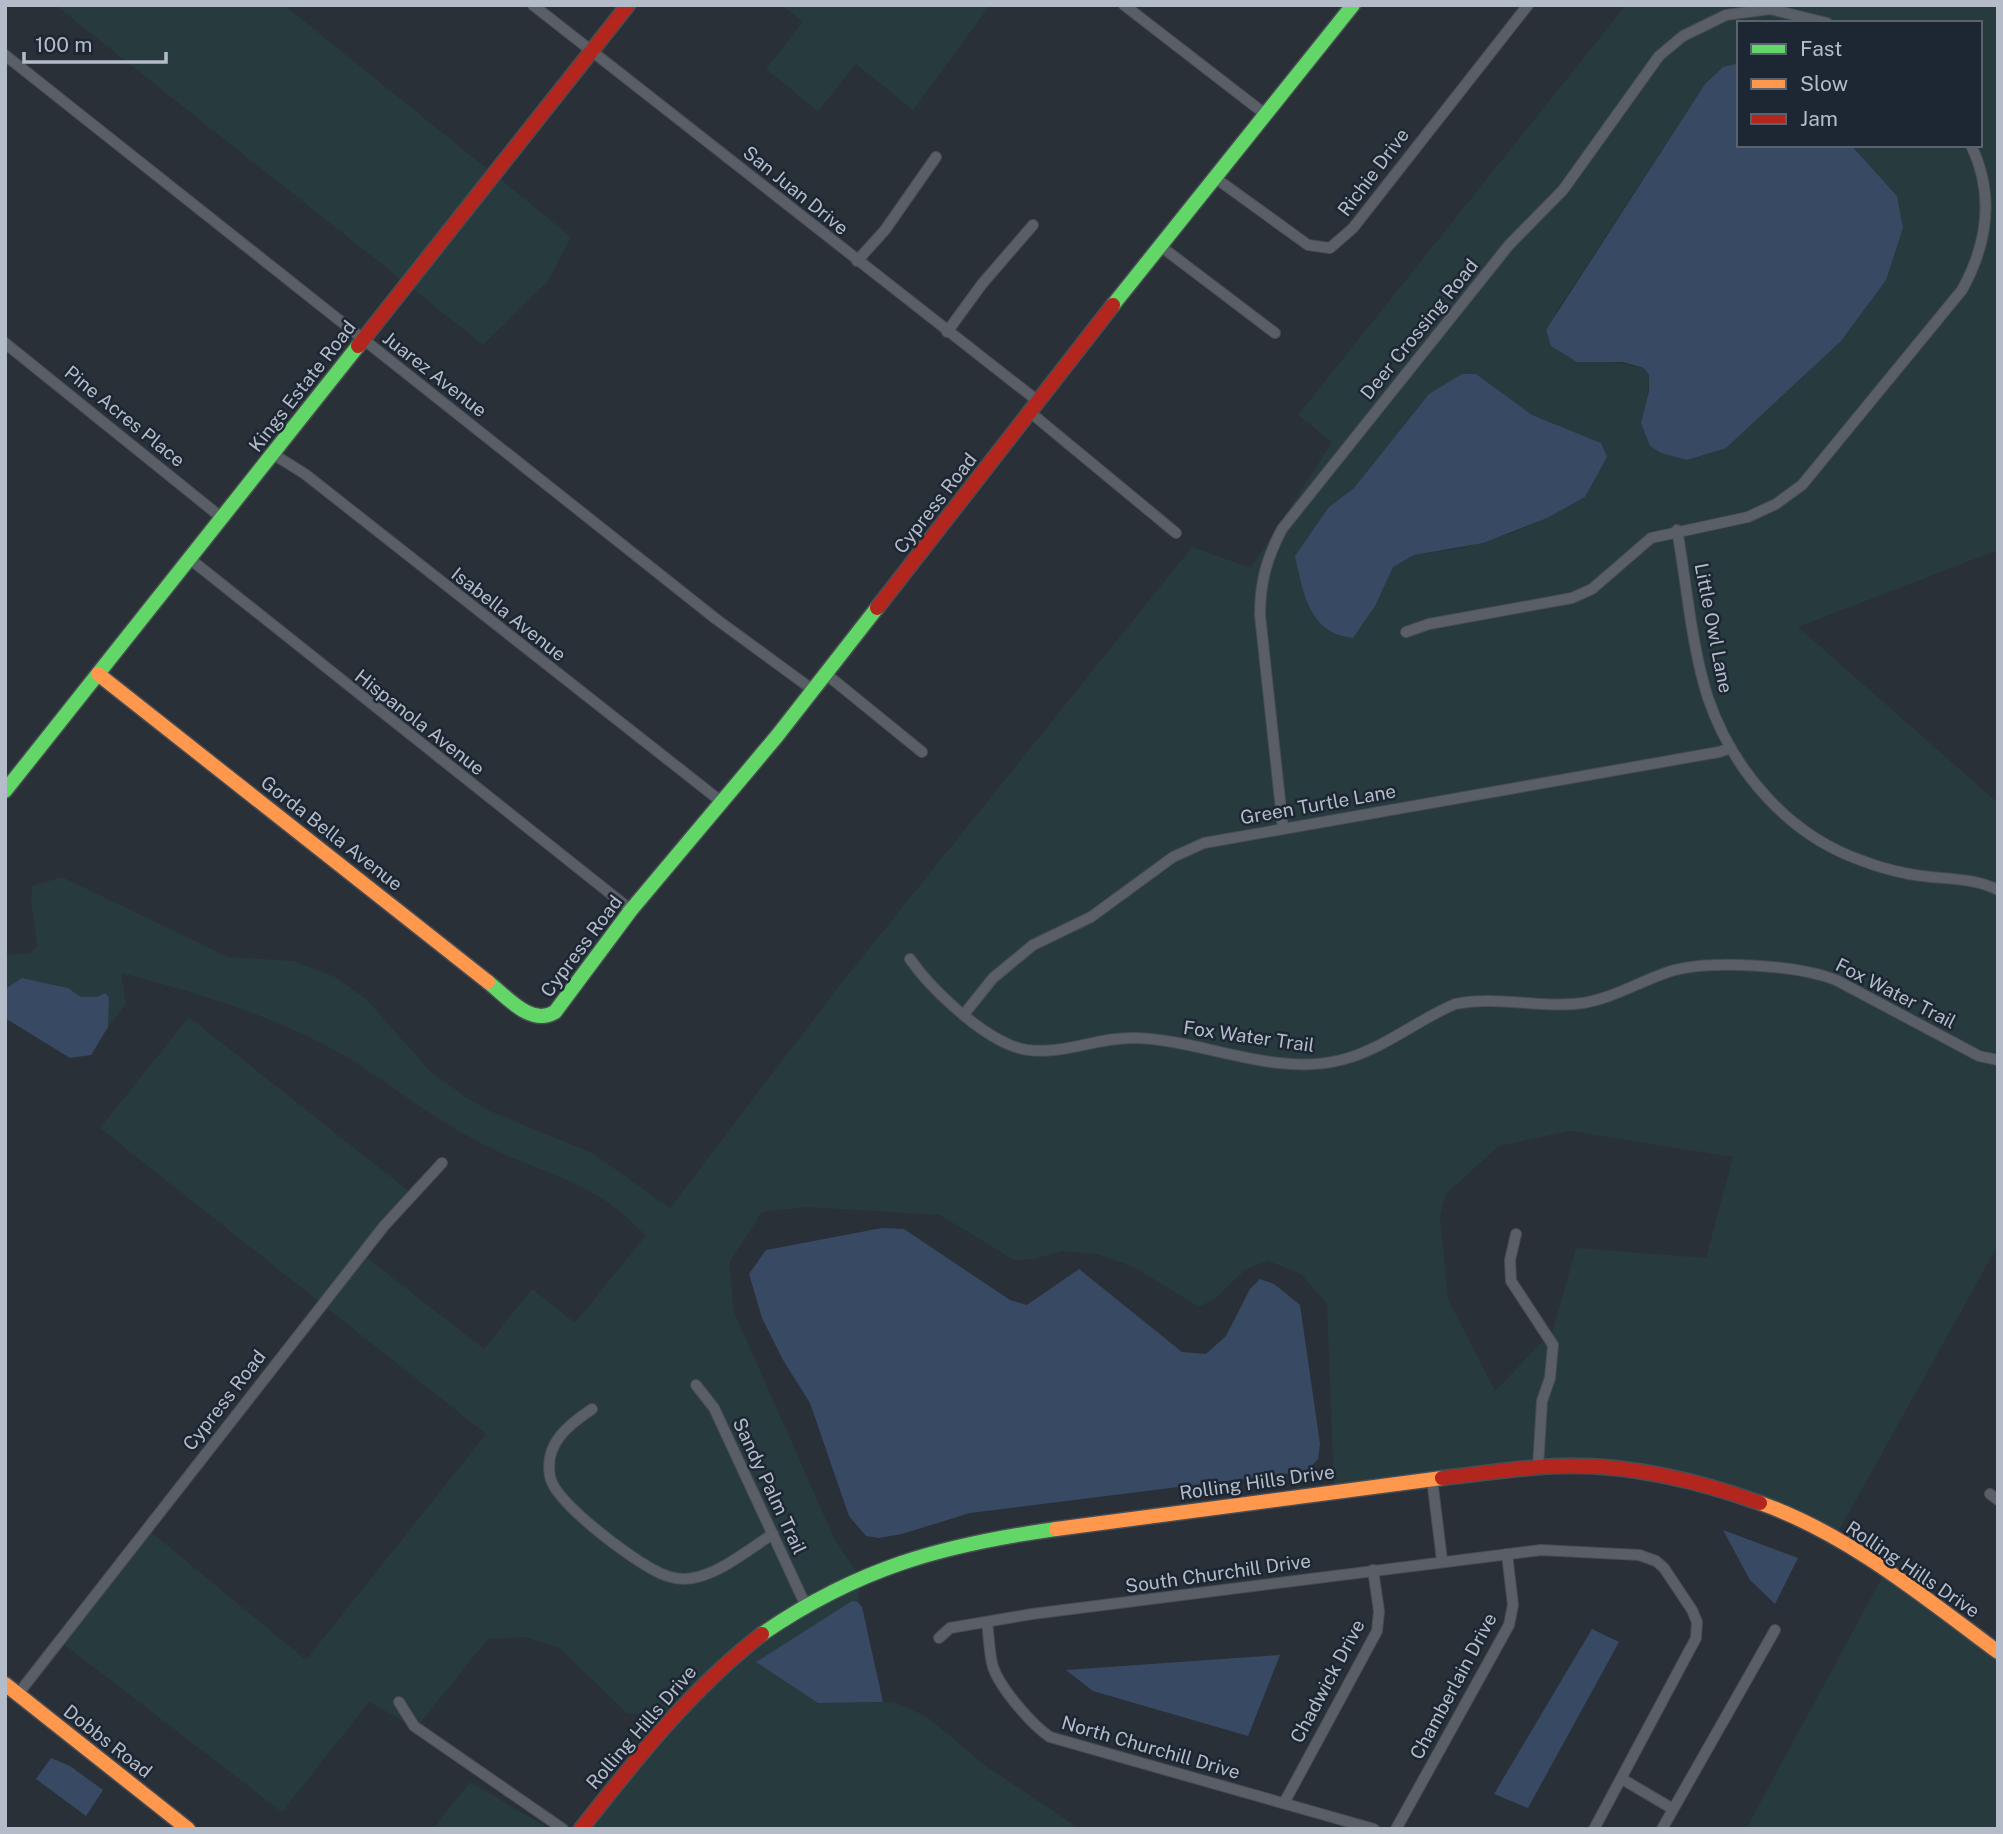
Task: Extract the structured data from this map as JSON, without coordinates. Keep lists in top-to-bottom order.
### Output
{
  "streets": {
    "street": [
      "Richie Drive",
      "San Juan Drive",
      "Deer Crossing Road",
      "Juarez Avenue",
      "Kings Estate Road",
      "Pine Acres Place",
      "Cypress Road",
      "Isabella Avenue",
      "Little Owl Lane",
      "Hispanola Avenue",
      "Green Turtle Lane",
      "Gorda Bella Avenue",
      "Fox Water Trail",
      "Rolling Hills Drive",
      "Sandy Palm Trail",
      "South Churchill Drive",
      "Chadwick Drive",
      "Chamberlain Drive",
      "Dobbs Road",
      "North Churchill Drive"
    ]
  },
  "crossings": [
    ["Richie Drive", "Cypress Road"],
    ["San Juan Drive", "Kings Estate Road"],
    ["San Juan Drive", "Cypress Road"],
    ["Deer Crossing Road", "Green Turtle Lane"],
    ["Juarez Avenue", "Kings Estate Road"],
    ["Juarez Avenue", "Cypress Road"],
    ["Kings Estate Road", "Pine Acres Place"],
    ["Kings Estate Road", "Isabella Avenue"],
    ["Kings Estate Road", "Hispanola Avenue"],
    ["Kings Estate Road", "Gorda Bella Avenue"],
    ["Cypress Road", "Isabella Avenue"],
    ["Cypress Road", "Hispanola Avenue"],
    ["Cypress Road", "Gorda Bella Avenue"],
    ["Cypress Road", "Dobbs Road"],
    ["Little Owl Lane", "Green Turtle Lane"],
    ["Green Turtle Lane", "Fox Water Trail"],
    ["Rolling Hills Drive", "Sandy Palm Trail"],
    ["South Churchill Drive", "Chadwick Drive"],
    ["South Churchill Drive", "Chamberlain Drive"],
    ["South Churchill Drive", "North Churchill Drive"],
    ["Chadwick Drive", "North Churchill Drive"]
  ],
  "legend": ["Fast", "Slow", "Jam"],
  "scale_bar": "100 m"
}
